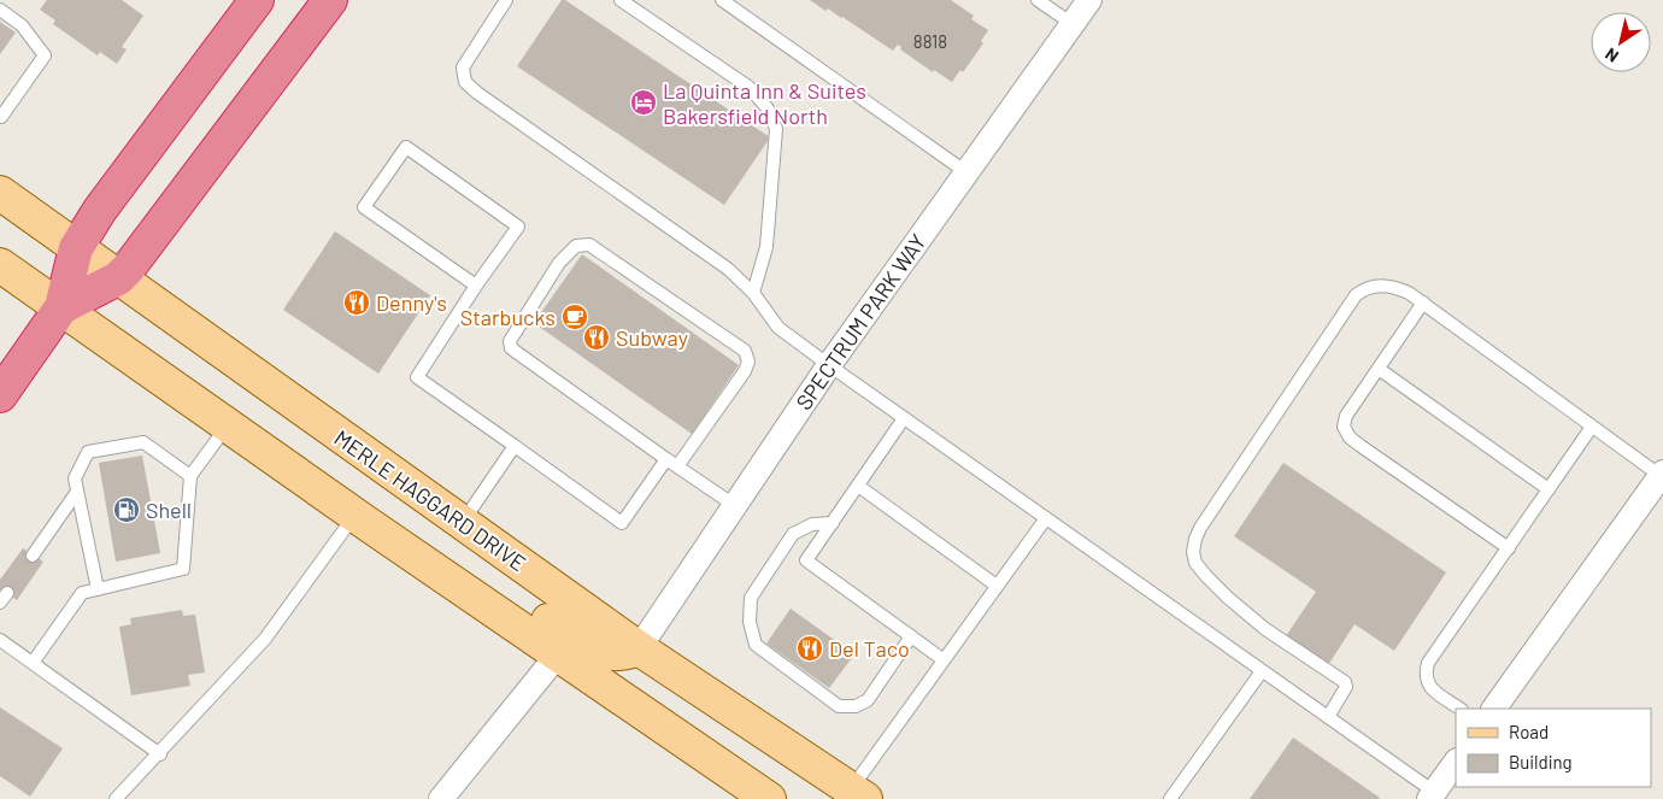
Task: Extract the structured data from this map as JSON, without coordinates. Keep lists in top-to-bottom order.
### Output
{
  "streets": {
    "main road": ["MERLE HAGGARD DRIVE"],
    "street": ["SPECTRUM PARK WAY"]
  },
  "crossings": [
    ["SPECTRUM PARK WAY", "MERLE HAGGARD DRIVE"]
  ],
  "places": {
    "hotel": ["La Quinta Inn & Suites Bakersfield North"],
    "restaurant": ["Denny's", "Subway", "Del Taco"],
    "cafe": ["Starbucks"],
    "fuel station": ["Shell"]
  },
  "house_numbers": ["8818"],
  "legend": ["Road", "Building"],
  "north": "bottom left"
}
